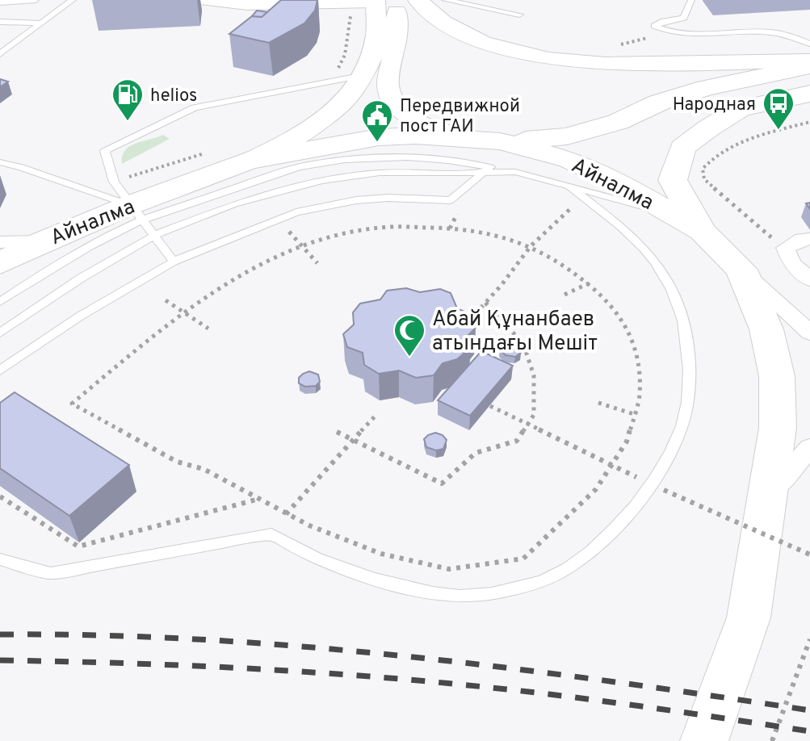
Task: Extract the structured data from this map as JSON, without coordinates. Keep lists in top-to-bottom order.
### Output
{
  "streets": {
    "highway": ["Айналма"]
  },
  "places": {
    "fuel station": ["helios"],
    "bus stop": ["Народная"],
    "public building": ["Передвижной пост ГАИ"],
    "mosque": ["Абай Құнанбаев атындағы Мешіт"]
  }
}
